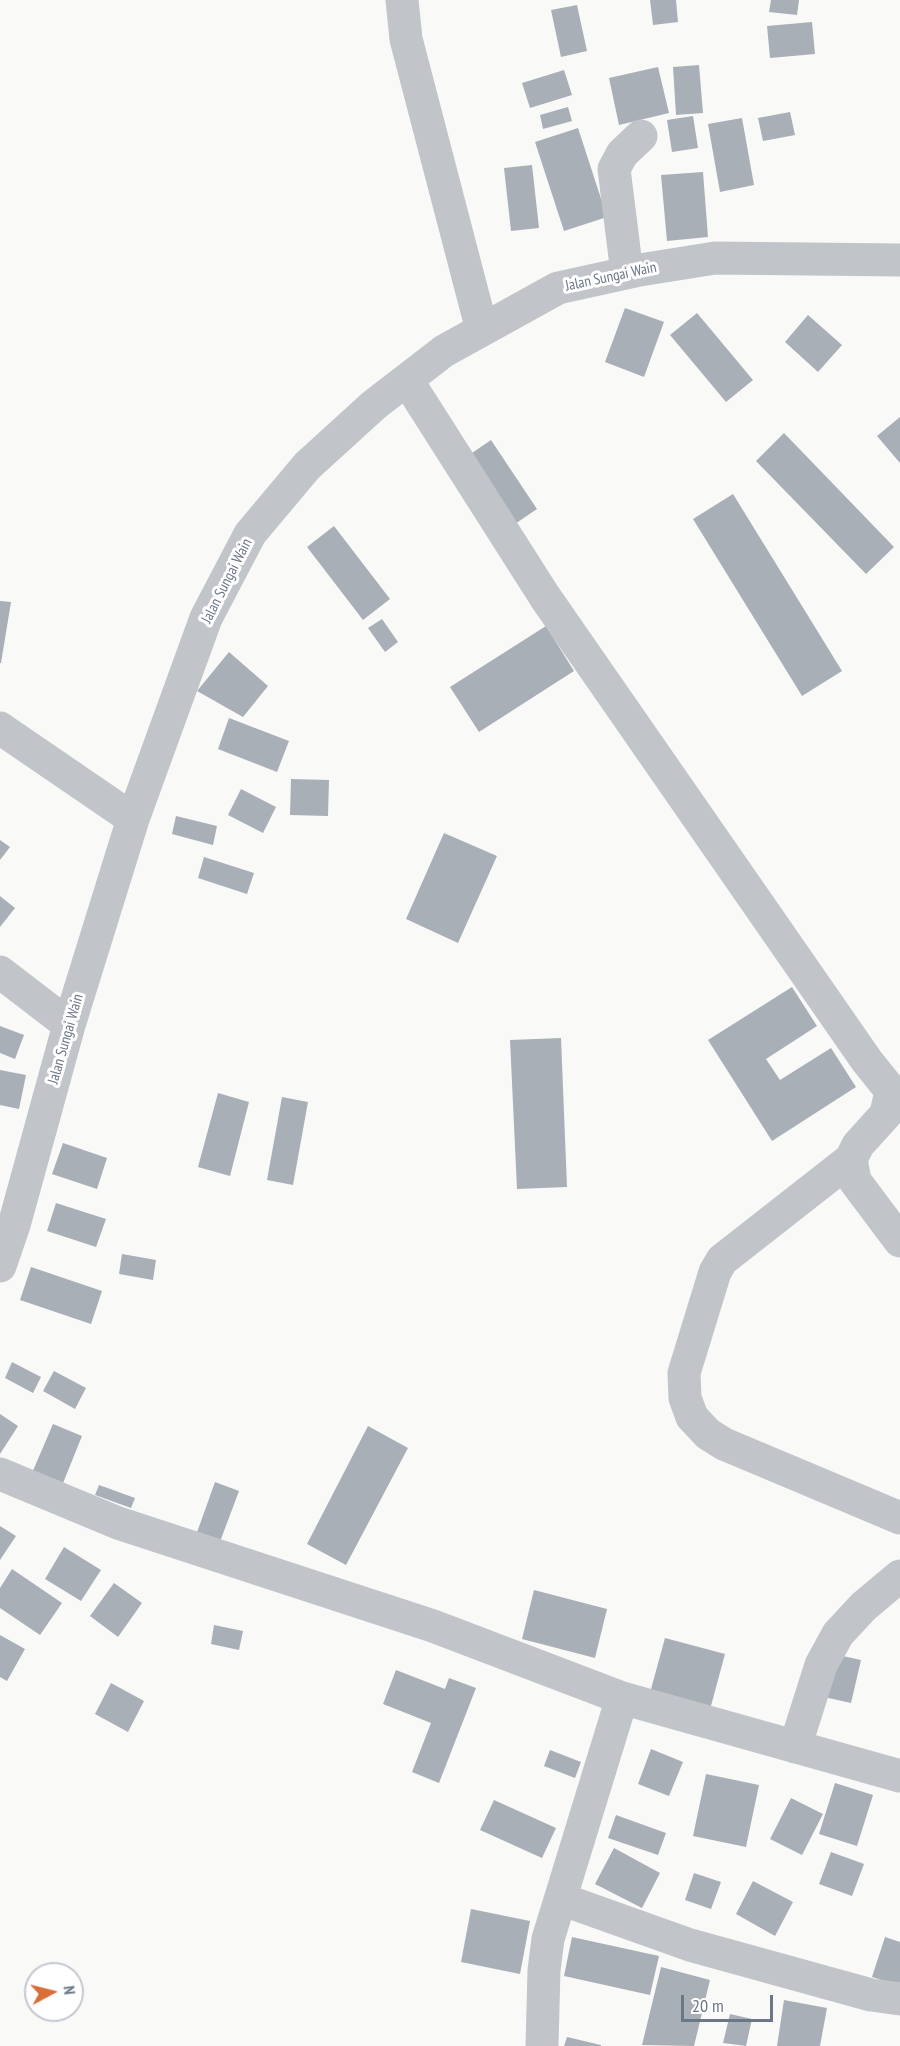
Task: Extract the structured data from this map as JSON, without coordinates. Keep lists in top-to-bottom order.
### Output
{
  "streets": {
    "street": ["Jalan Sungai Wain"]
  },
  "scale_bar": "20 m",
  "north": "right"
}
